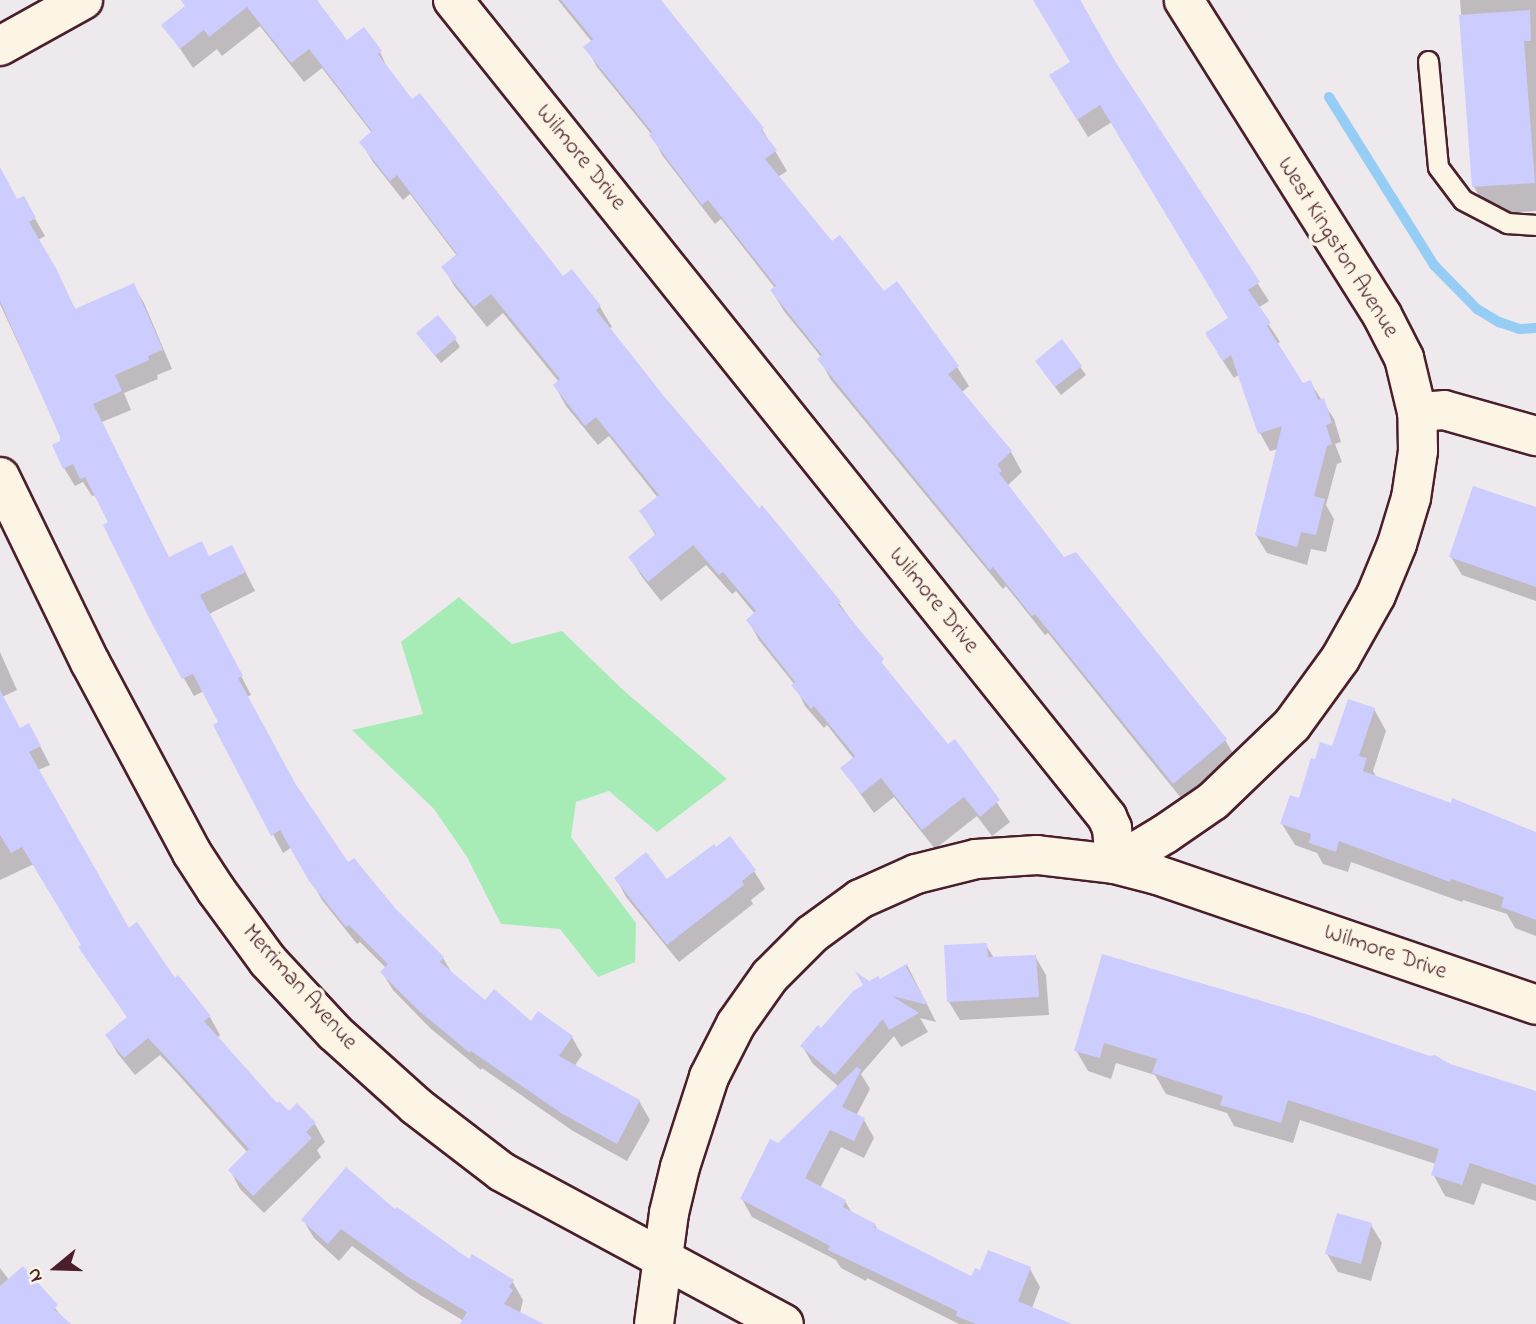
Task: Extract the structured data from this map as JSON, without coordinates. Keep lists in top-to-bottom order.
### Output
{
  "streets": {
    "street": ["Wilmore Drive", "West Kingston Avenue", "Merriman Avenue"]
  },
  "crossings": [
    ["Wilmore Drive", "West Kingston Avenue"]
  ],
  "north": "left"
}
